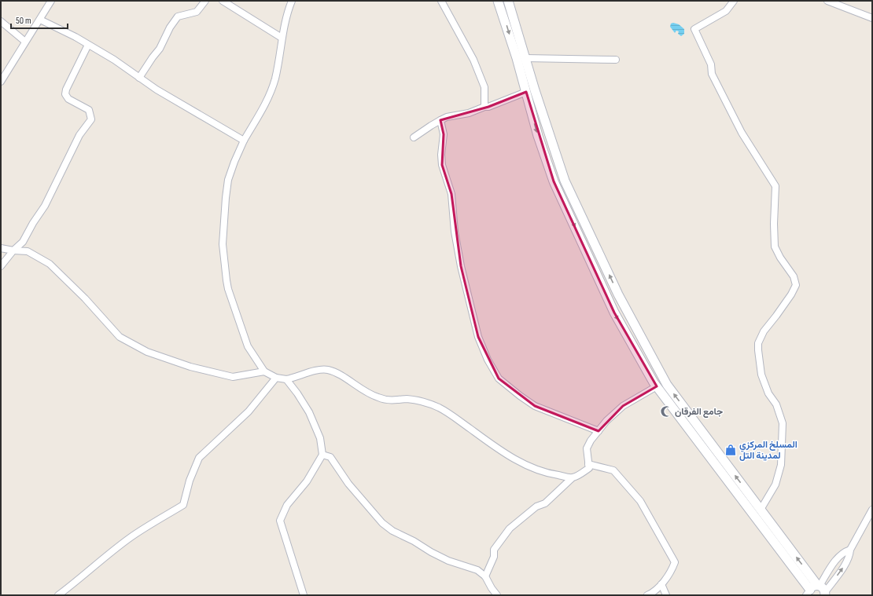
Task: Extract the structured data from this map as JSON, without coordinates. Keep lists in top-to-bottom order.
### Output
{
  "places": {
    "mosque": ["جامع الفرقان"],
    "shop": ["المسلخ المركزي لمدينة التل"]
  },
  "scale_bar": "50 m"
}
